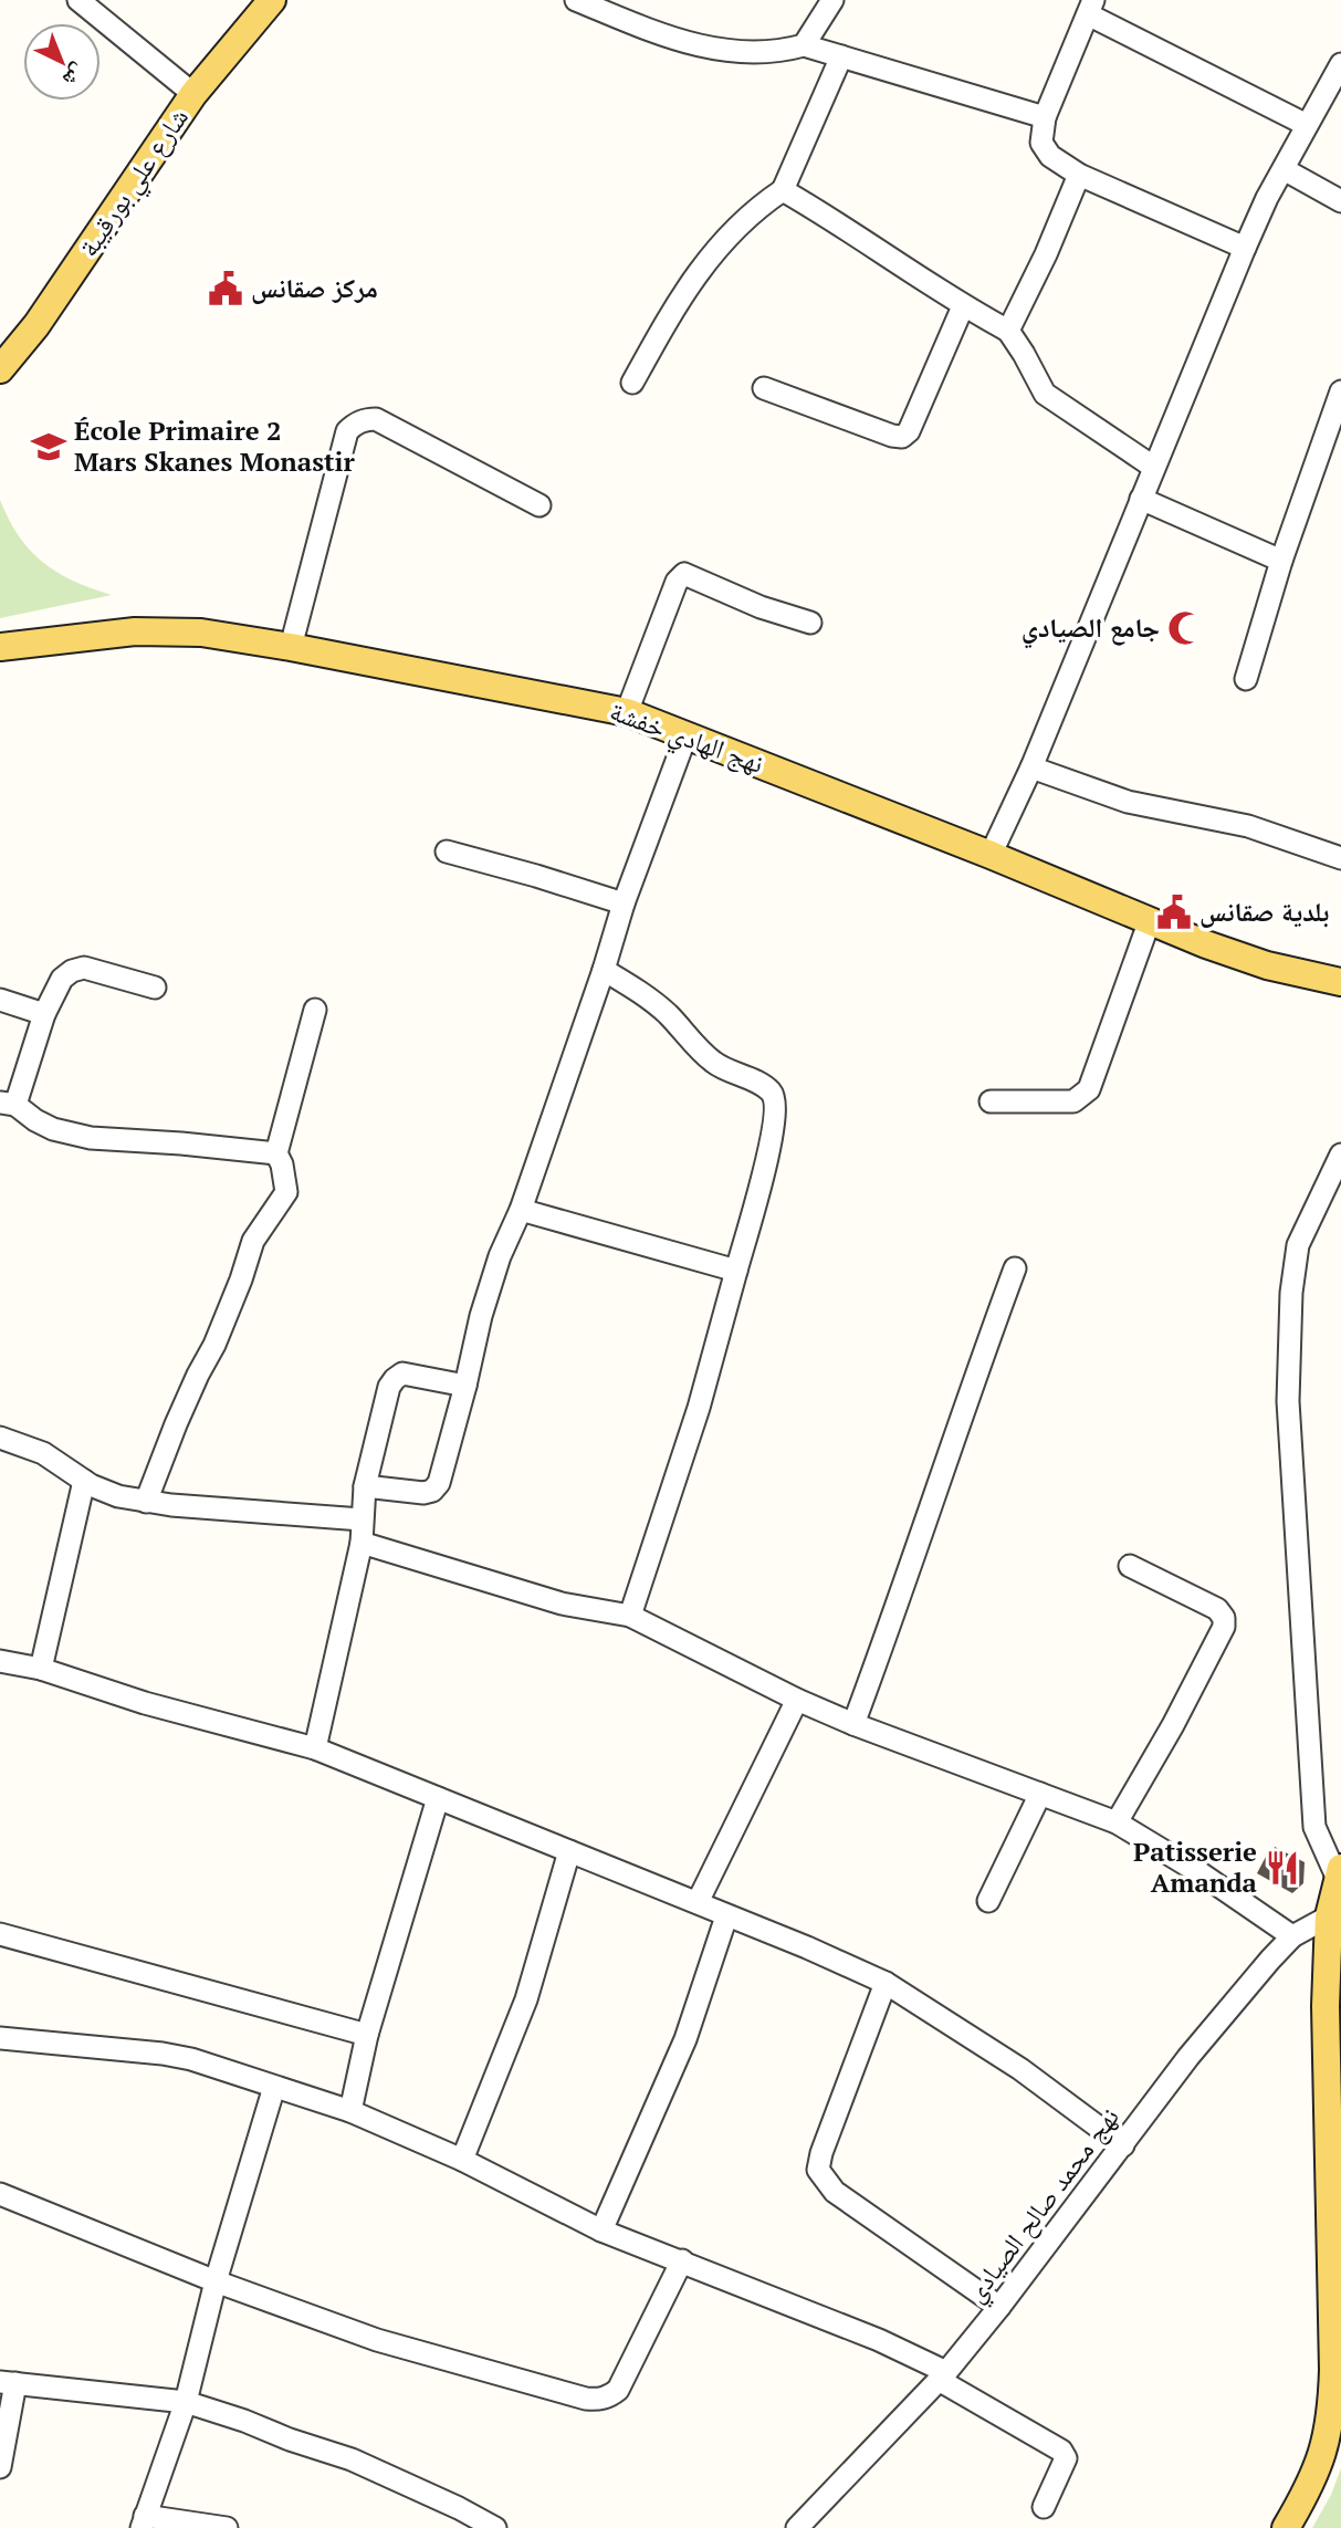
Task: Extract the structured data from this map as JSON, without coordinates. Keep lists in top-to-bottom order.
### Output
{
  "streets": {
    "main road": ["شارع علي بورقيبة", "نهج الهادي خفشة"],
    "street": ["نهج محمد صالح الصيادي"]
  },
  "places": {
    "public building": ["مركز صقانس", "بلدية صقانس"],
    "school or university": ["École Primaire 2 Mars Skanes Monastir"],
    "mosque": ["جامع الصيادي"],
    "restaurant": ["Patisserie Amanda"]
  },
  "north": "bottom right"
}
